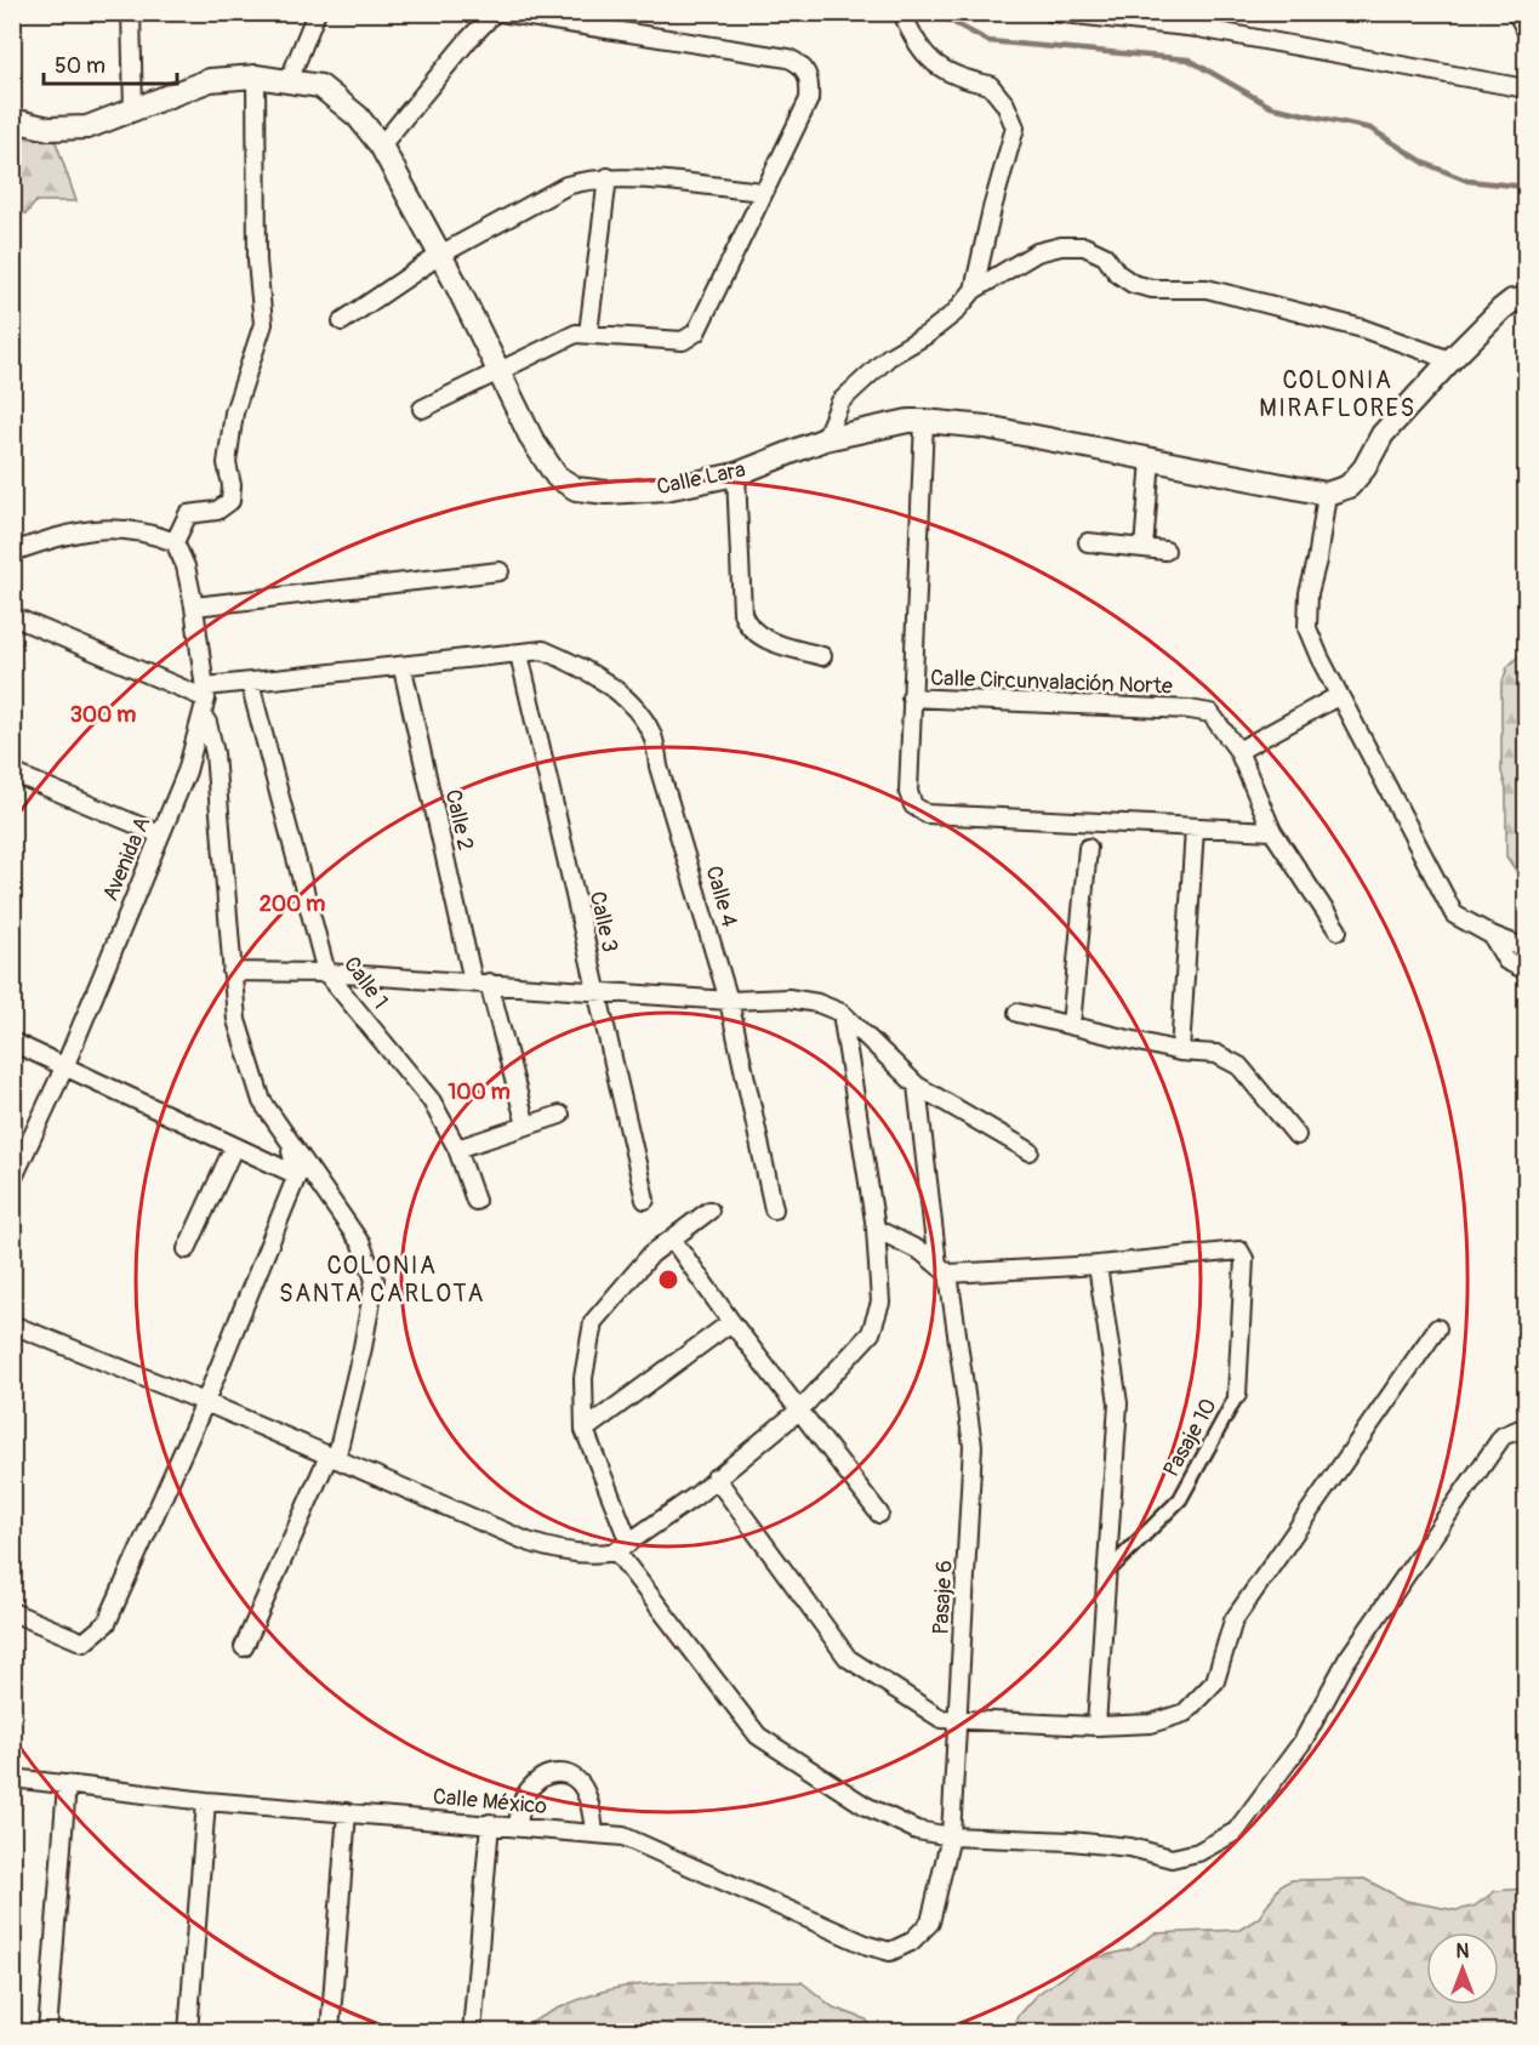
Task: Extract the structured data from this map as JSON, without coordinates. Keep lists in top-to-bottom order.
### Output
{
  "streets": {
    "street": [
      "Calle Lara",
      "Calle Circunvalación Norte",
      "Calle 2",
      "Avenida A",
      "Calle 4",
      "Calle 3",
      "Calle 1",
      "Pasaje 10",
      "Pasaje 6",
      "Calle México"
    ]
  },
  "crossings": [
    ["Calle 4", "Calle 3"],
    ["Pasaje 6", "Calle México"]
  ],
  "districts": ["COLONIA MIRAFLORES", "COLONIA SANTA CARLOTA"],
  "scale_bar": "50 m",
  "north": "top",
  "rings": ["300 m", "200 m", "100 m"]
}
